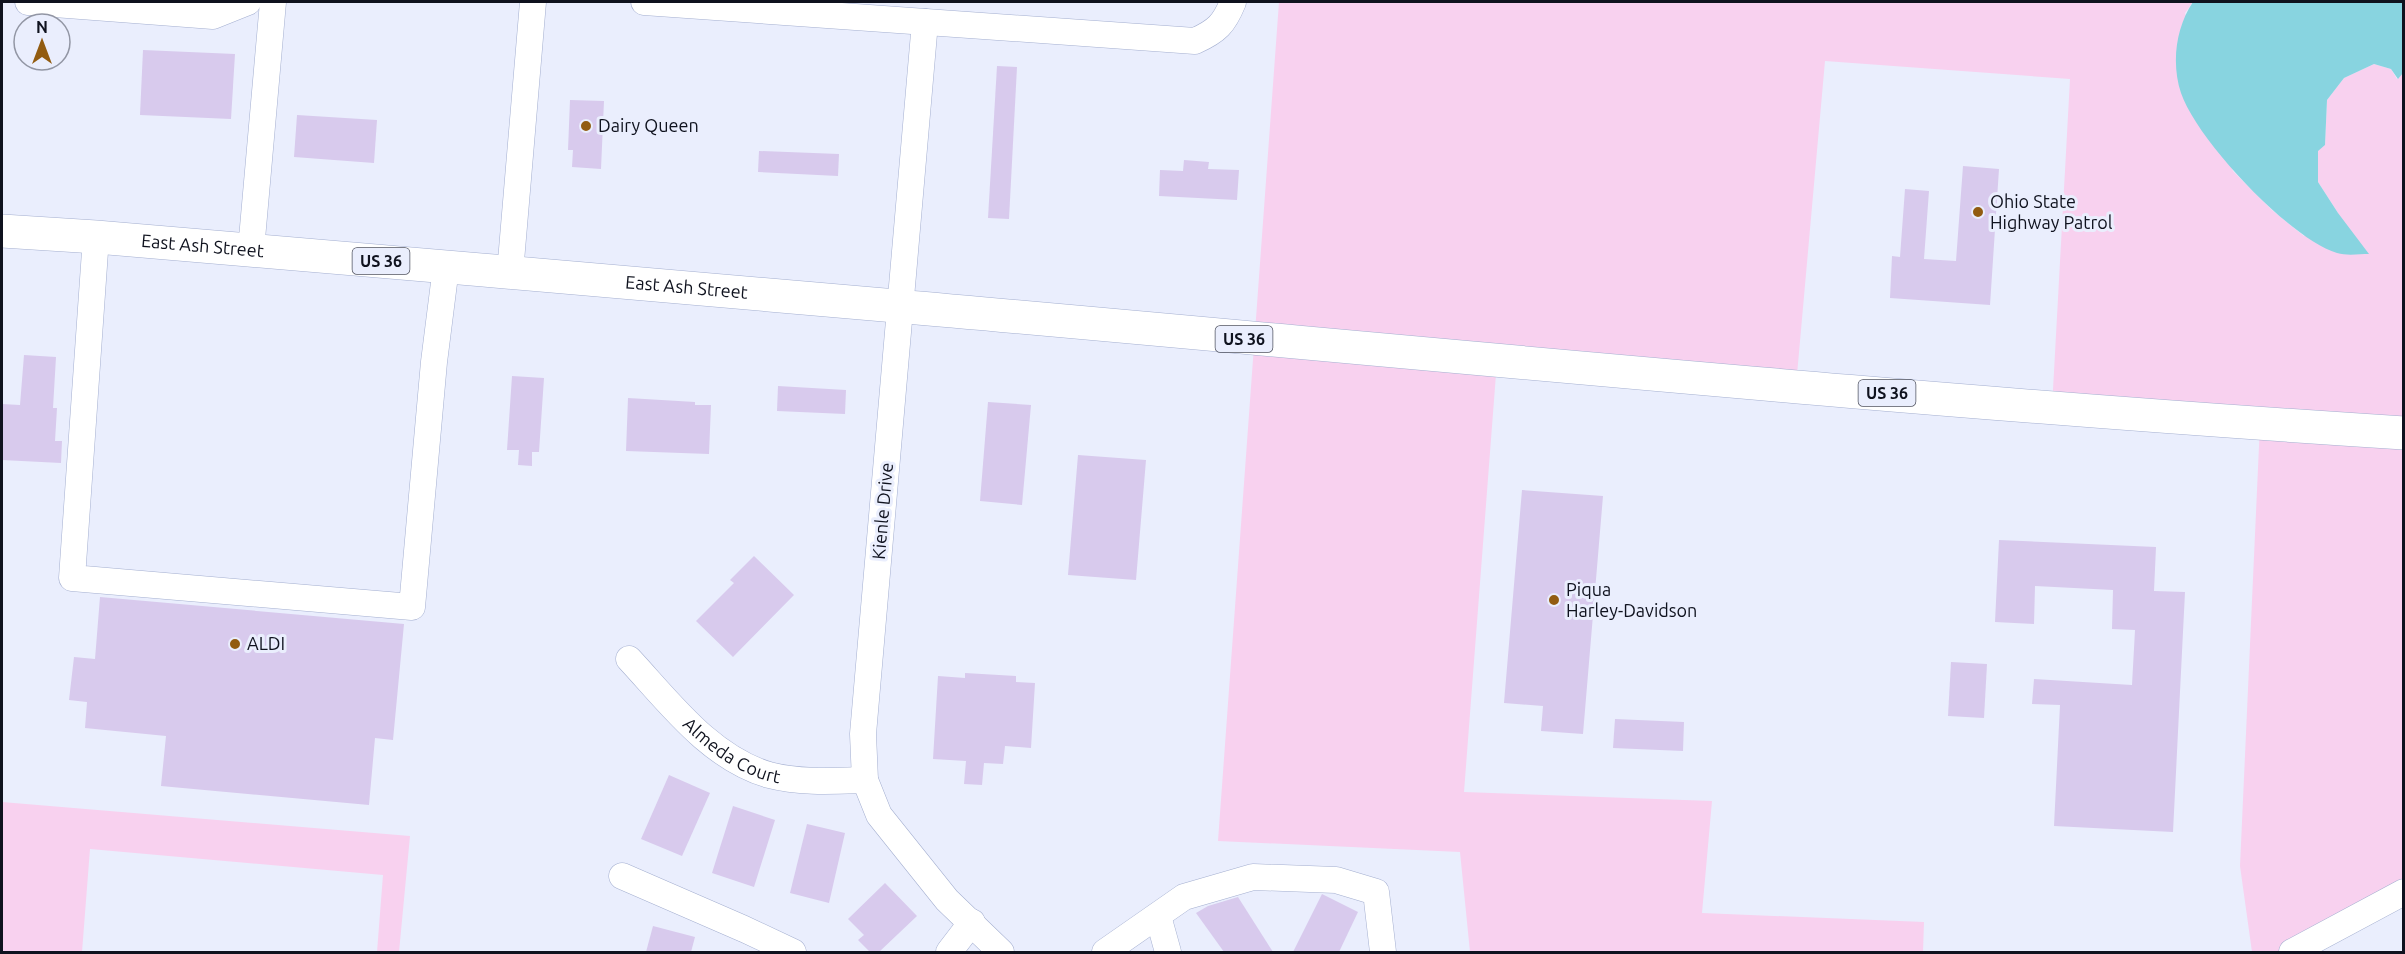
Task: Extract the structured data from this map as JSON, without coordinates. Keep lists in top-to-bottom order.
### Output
{
  "streets": {
    "main road": ["East Ash Street", "US 36"],
    "street": ["Kienle Drive", "Almeda Court"]
  },
  "crossings": [
    ["East Ash Street", "Kienle Drive"],
    ["Kienle Drive", "Almeda Court"]
  ],
  "places": [
    "Dairy Queen",
    "Ohio State Highway Patrol",
    "Piqua Harley-Davidson",
    "ALDI"
  ],
  "north": "top"
}
